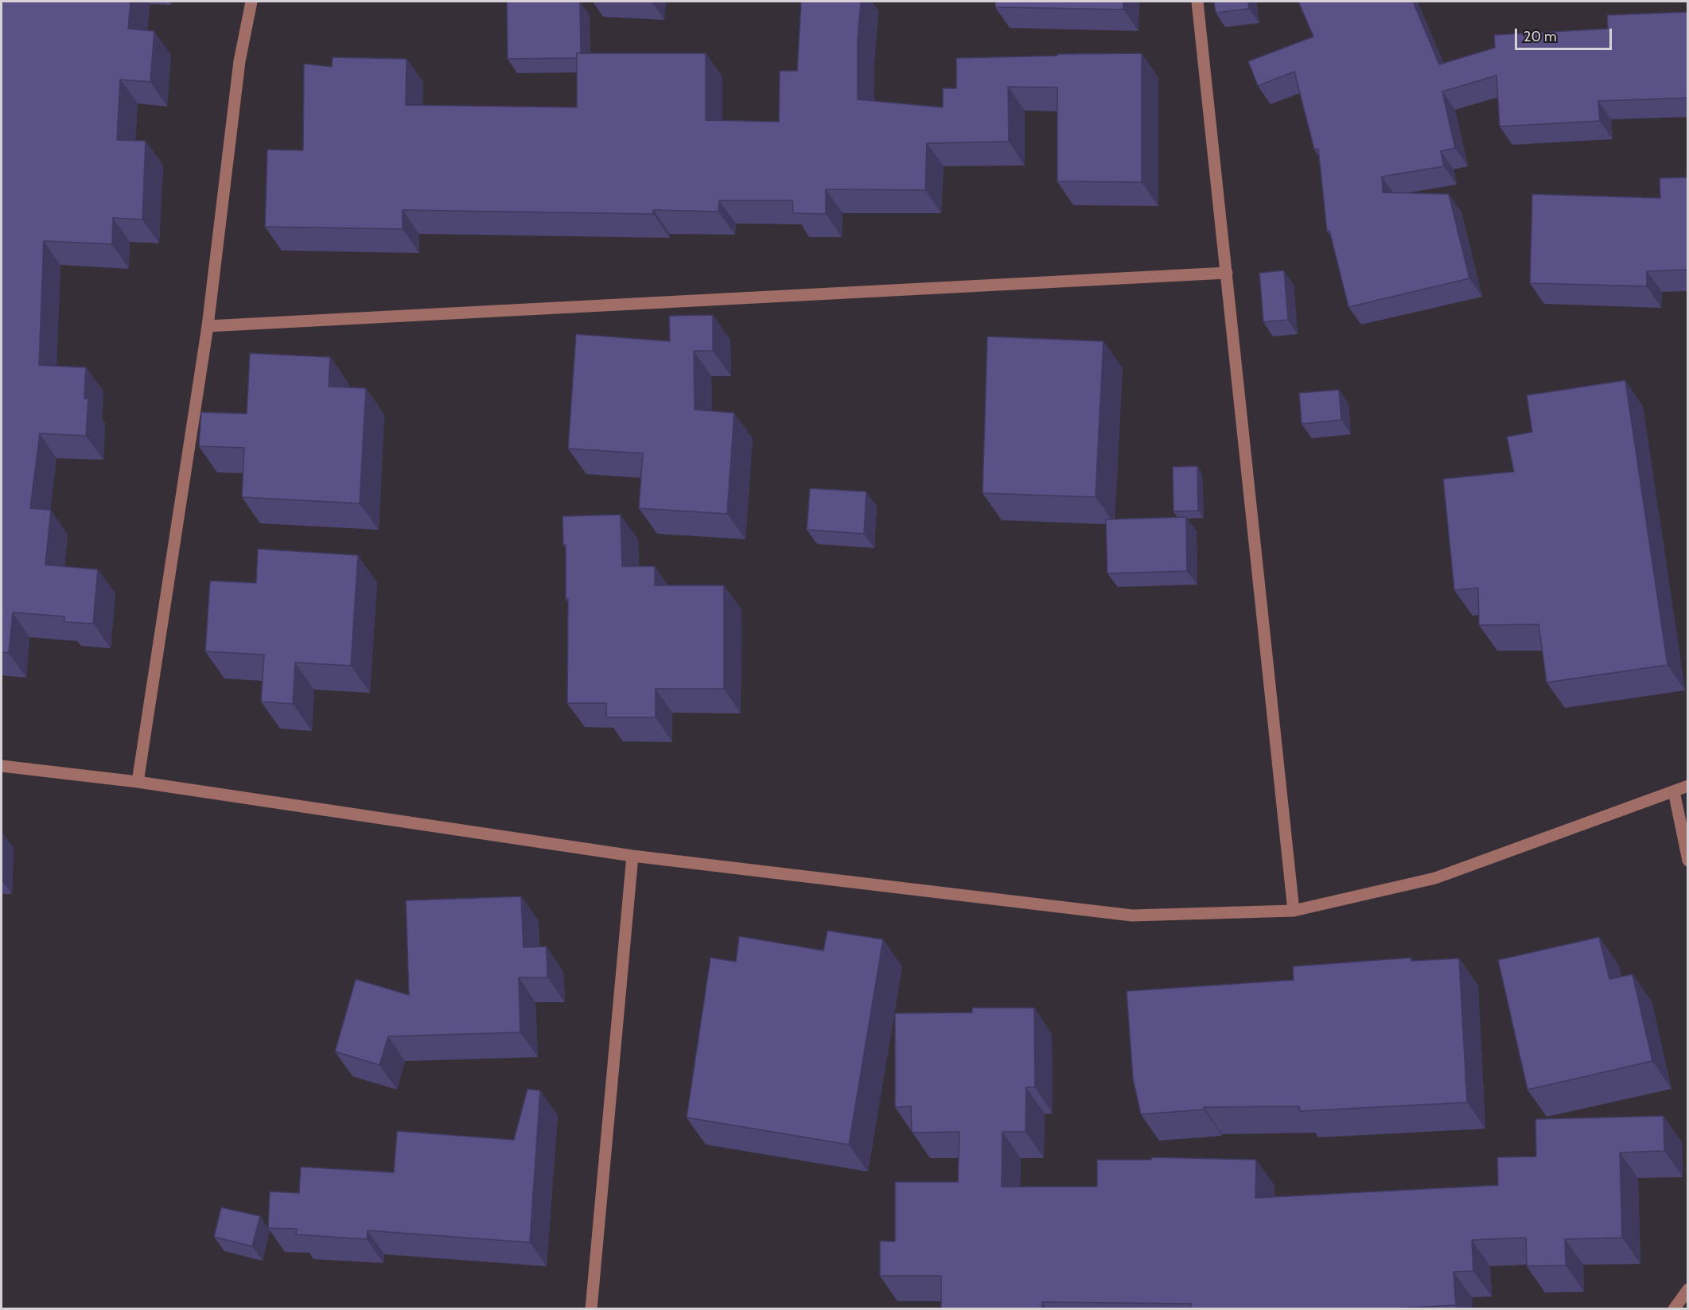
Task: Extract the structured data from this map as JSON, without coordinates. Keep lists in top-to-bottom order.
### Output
{
  "scale_bar": "20 m"
}
